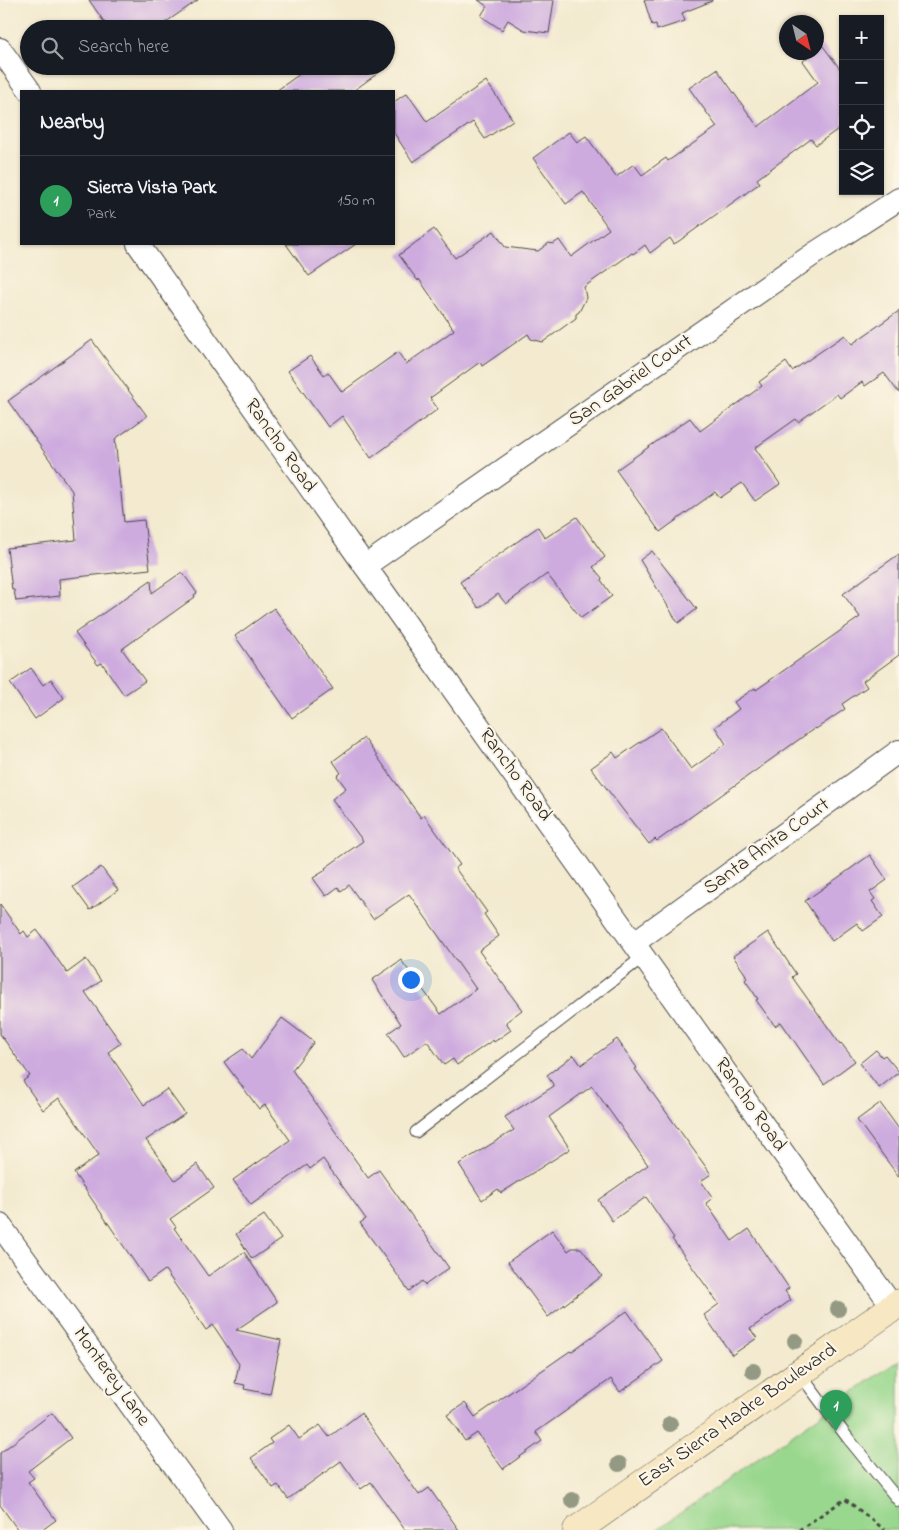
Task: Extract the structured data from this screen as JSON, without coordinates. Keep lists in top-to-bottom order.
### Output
{
  "streets": {
    "street": [
      "San Gabriel Court",
      "Rancho Road",
      "Santa Anita Court",
      "Monterey Lane",
      "East Sierra Madre Boulevard"
    ]
  },
  "crossings": [
    ["San Gabriel Court", "Rancho Road"],
    ["Rancho Road", "Santa Anita Court"],
    ["Rancho Road", "East Sierra Madre Boulevard"]
  ],
  "north": "bottom right",
  "page": {
    "map_buttons": ["+", "−"],
    "search": "Search here",
    "heading": "Nearby",
    "list": [
      {
        "mark": "1",
        "name": "Sierra Vista Park",
        "note": "Park",
        "value": "150 m"
      }
    ],
    "pins": "1"
  }
}
